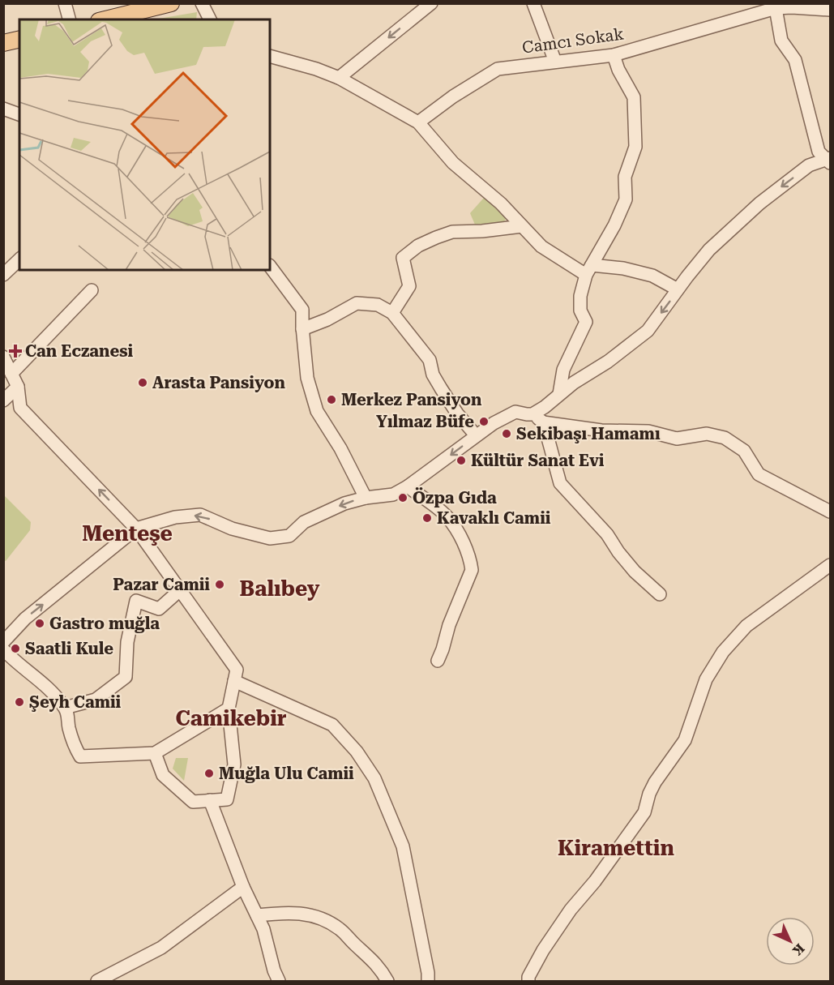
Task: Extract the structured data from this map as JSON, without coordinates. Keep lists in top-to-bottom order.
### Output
{
  "streets": {
    "street": ["Camcı Sokak"]
  },
  "districts": [
    "Menteşe",
    "Balıbey",
    "Camikebir",
    "Kiramettin"
  ],
  "places": {
    "health": ["Can Eczanesi"],
    "other": [
      "Arasta Pansiyon",
      "Merkez Pansiyon",
      "Yılmaz Büfe",
      "Sekibaşı Hamamı",
      "Kültür Sanat Evi",
      "Özpa Gıda",
      "Kavaklı Camii",
      "Pazar Camii",
      "Gastro muğla",
      "Saatli Kule",
      "Şeyh Camii",
      "Muğla Ulu Camii"
    ]
  },
  "north": "bottom right"
}
